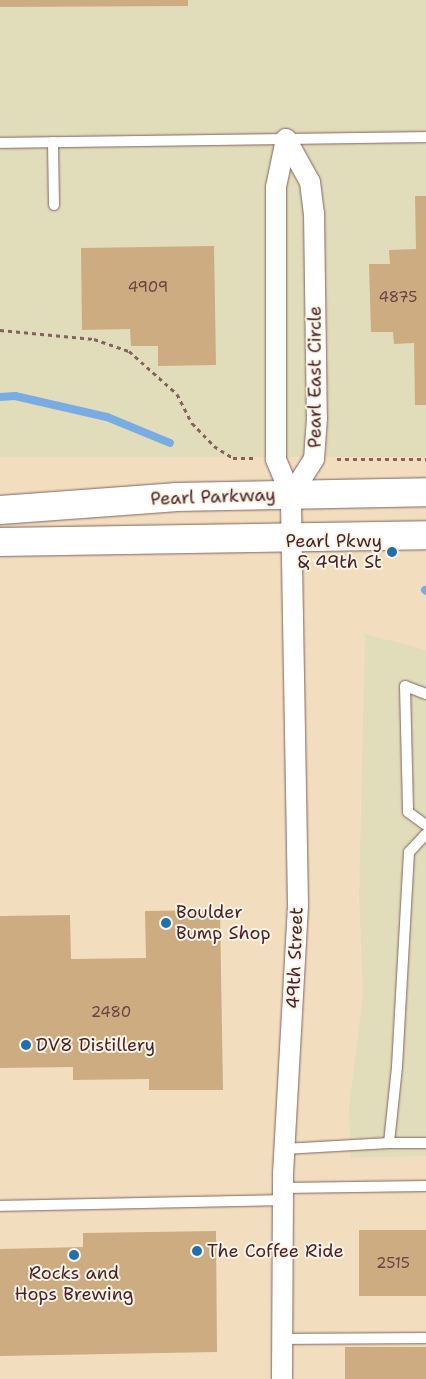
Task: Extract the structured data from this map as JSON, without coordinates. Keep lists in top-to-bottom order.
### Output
{
  "streets": {
    "main road": ["Pearl Parkway"],
    "street": ["Pearl East Circle", "49th Street"]
  },
  "crossings": [
    ["Pearl East Circle", "Pearl Parkway"],
    ["Pearl East Circle", "49th Street"],
    ["Pearl Parkway", "49th Street"]
  ],
  "places": [
    "Pearl Pkwy & 49th St",
    "Boulder Bump Shop",
    "DV8 Distillery",
    "The Coffee Ride",
    "Rocks and Hops Brewing"
  ],
  "house_numbers": [
    "4909",
    "4875",
    "2480",
    "2515"
  ]
}
